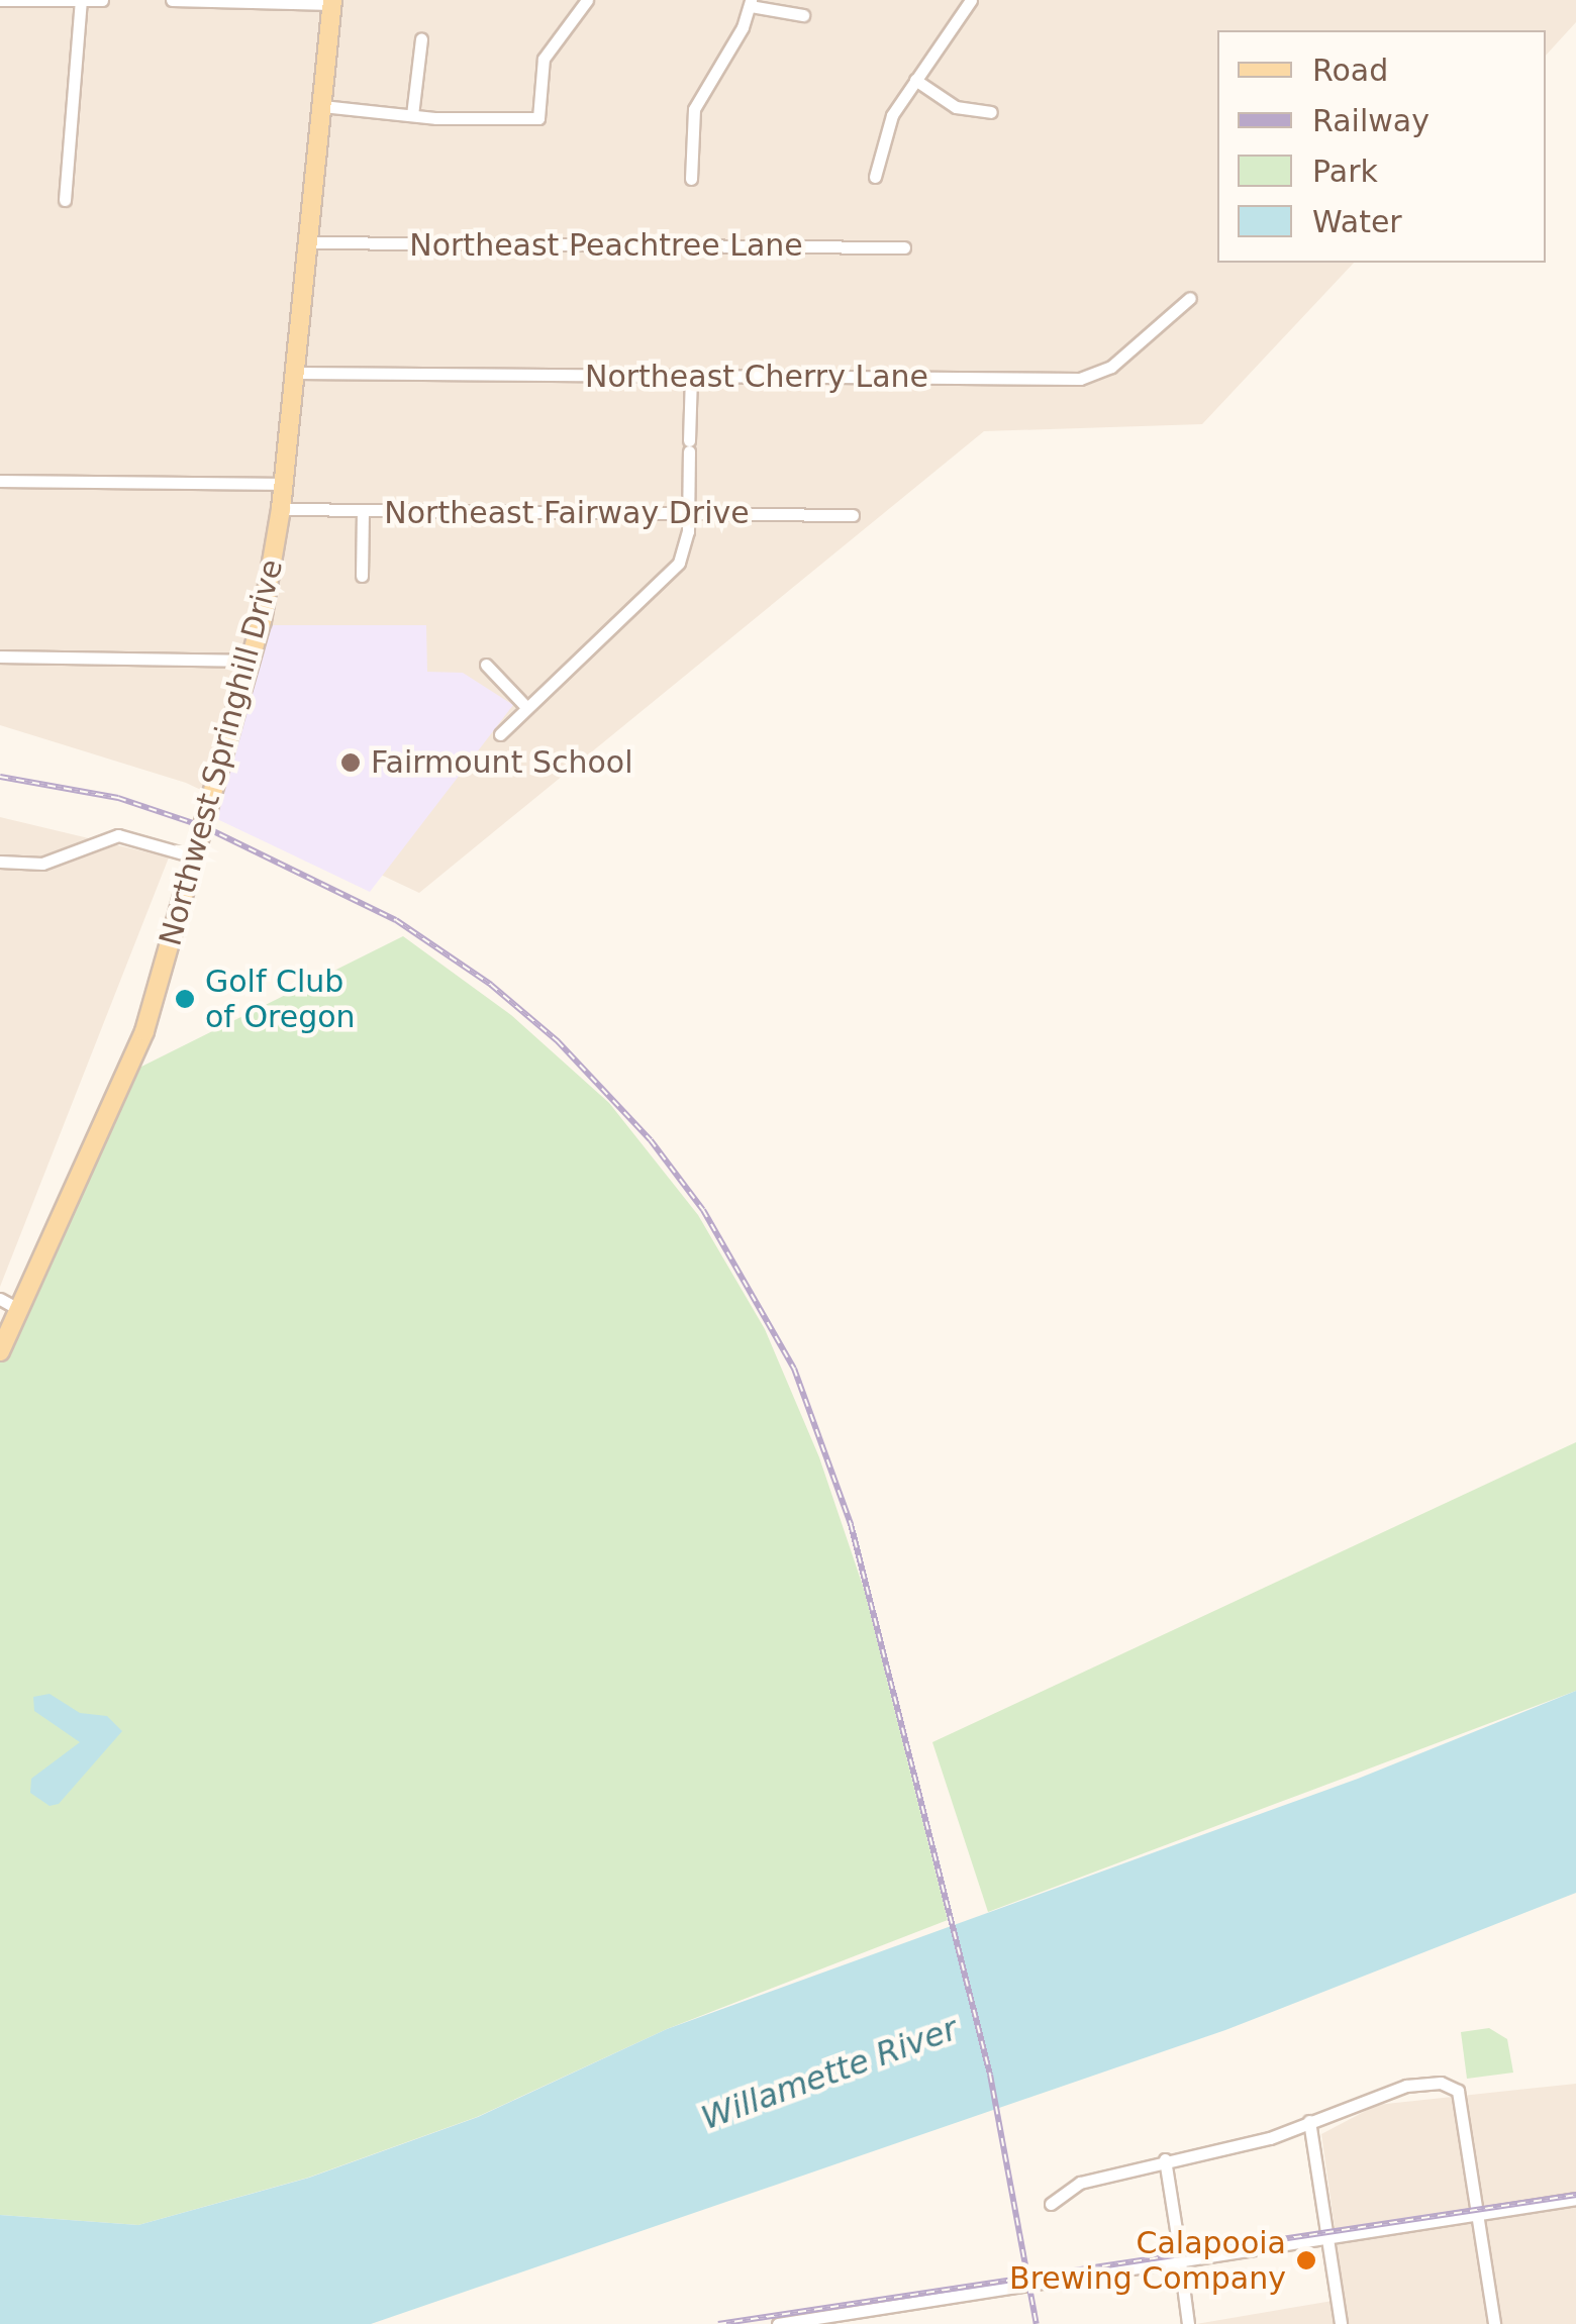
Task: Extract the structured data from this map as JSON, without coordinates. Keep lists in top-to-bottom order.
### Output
{
  "streets": {
    "main road": ["Northwest Springhill Drive"],
    "street": ["Northeast Peachtree Lane", "Northeast Cherry Lane", "Northeast Fairway Drive"]
  },
  "crossings": [
    ["Northeast Peachtree Lane", "Northwest Springhill Drive"],
    ["Northeast Cherry Lane", "Northwest Springhill Drive"],
    ["Northeast Fairway Drive", "Northwest Springhill Drive"]
  ],
  "water": ["Willamette River"],
  "places": ["Fairmount School", "Golf Club of Oregon", "Calapooia Brewing Company"],
  "legend": [
    "Road",
    "Railway",
    "Park",
    "Water"
  ]
}
